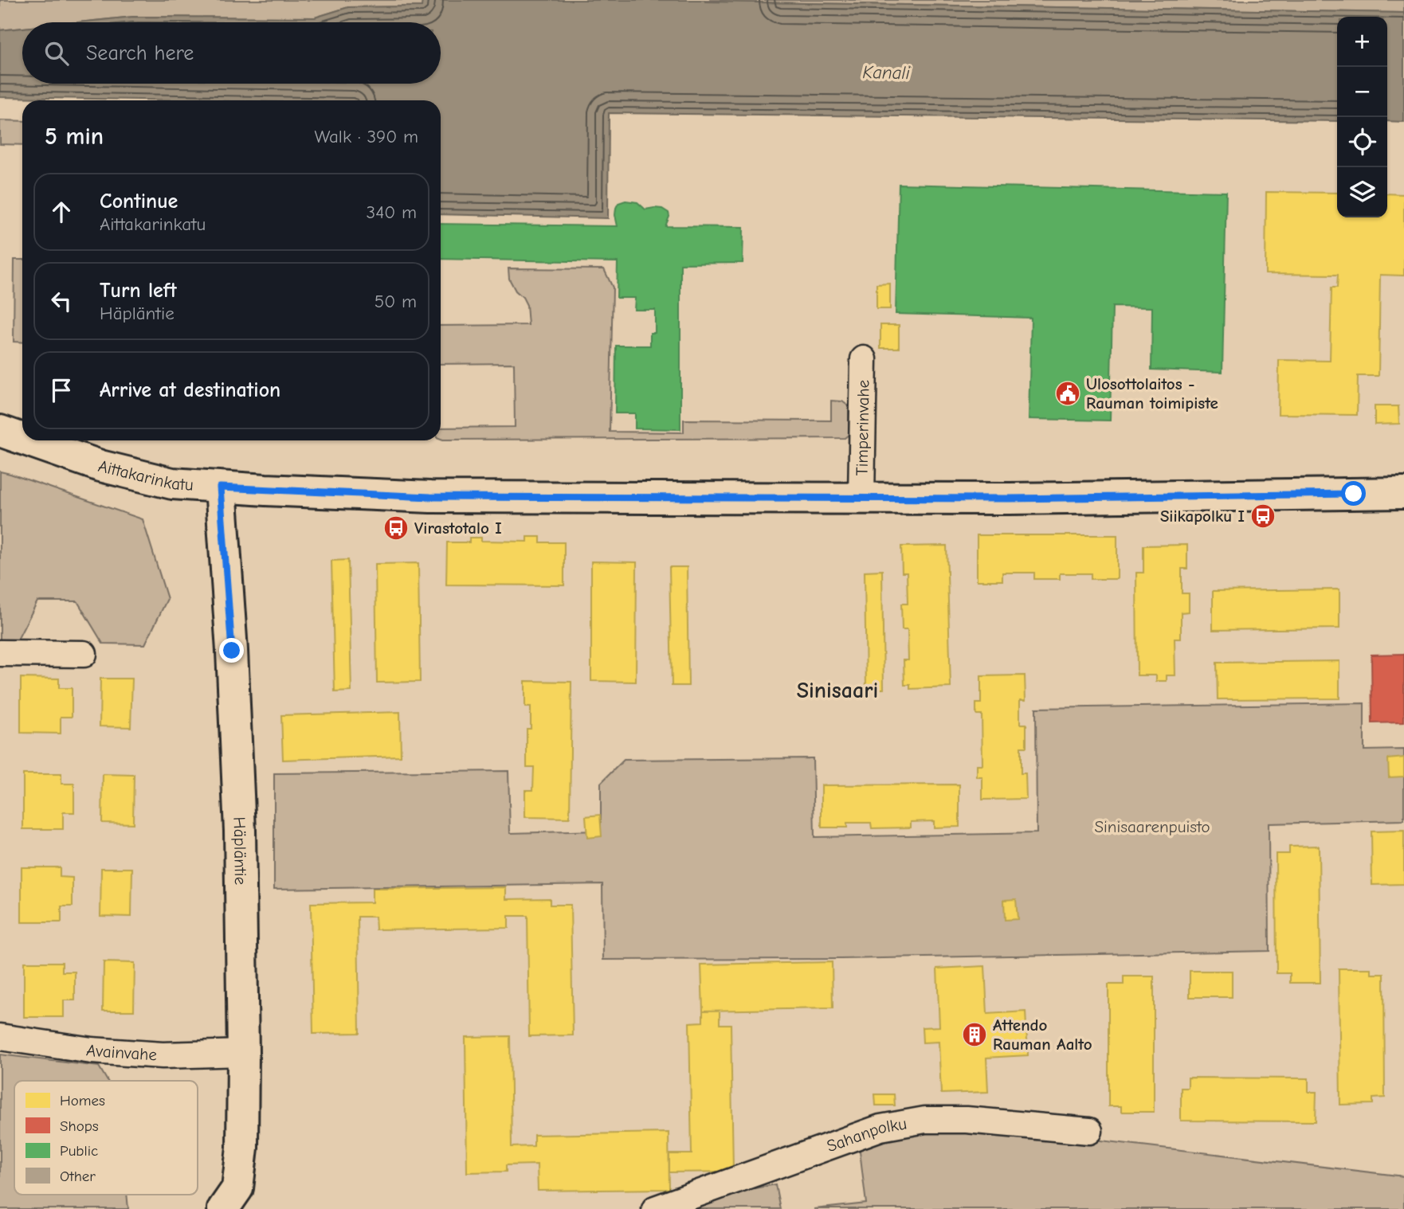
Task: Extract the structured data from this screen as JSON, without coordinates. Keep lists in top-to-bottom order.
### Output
{
  "streets": {
    "main road": ["Aittakarinkatu", "Häpläntie"],
    "street": ["Timperinvahe", "Avainvahe", "Sahanpolku"]
  },
  "crossings": [
    ["Timperinvahe", "Aittakarinkatu"],
    ["Aittakarinkatu", "Häpläntie"],
    ["Häpläntie", "Avainvahe"]
  ],
  "districts": ["Sinisaari"],
  "water": ["Kanali"],
  "parks": ["Sinisaarenpuisto"],
  "places": {
    "public building": ["Ulosottolaitos - Rauman toimipiste"],
    "bus stop": ["Siikapolku I", "Virastotalo I"],
    "building": ["Attendo Rauman Aalto"]
  },
  "legend": [
    "Homes",
    "Shops",
    "Public",
    "Other"
  ],
  "page": {
    "map_buttons": ["+", "−"],
    "search": "Search here",
    "heading": ["5 min", "Walk · 390 m"],
    "list": [
      ["Continue", "Aittakarinkatu", "340 m"],
      ["Turn left", "Häpläntie", "50 m"],
      "Arrive at destination"
    ]
  }
}
